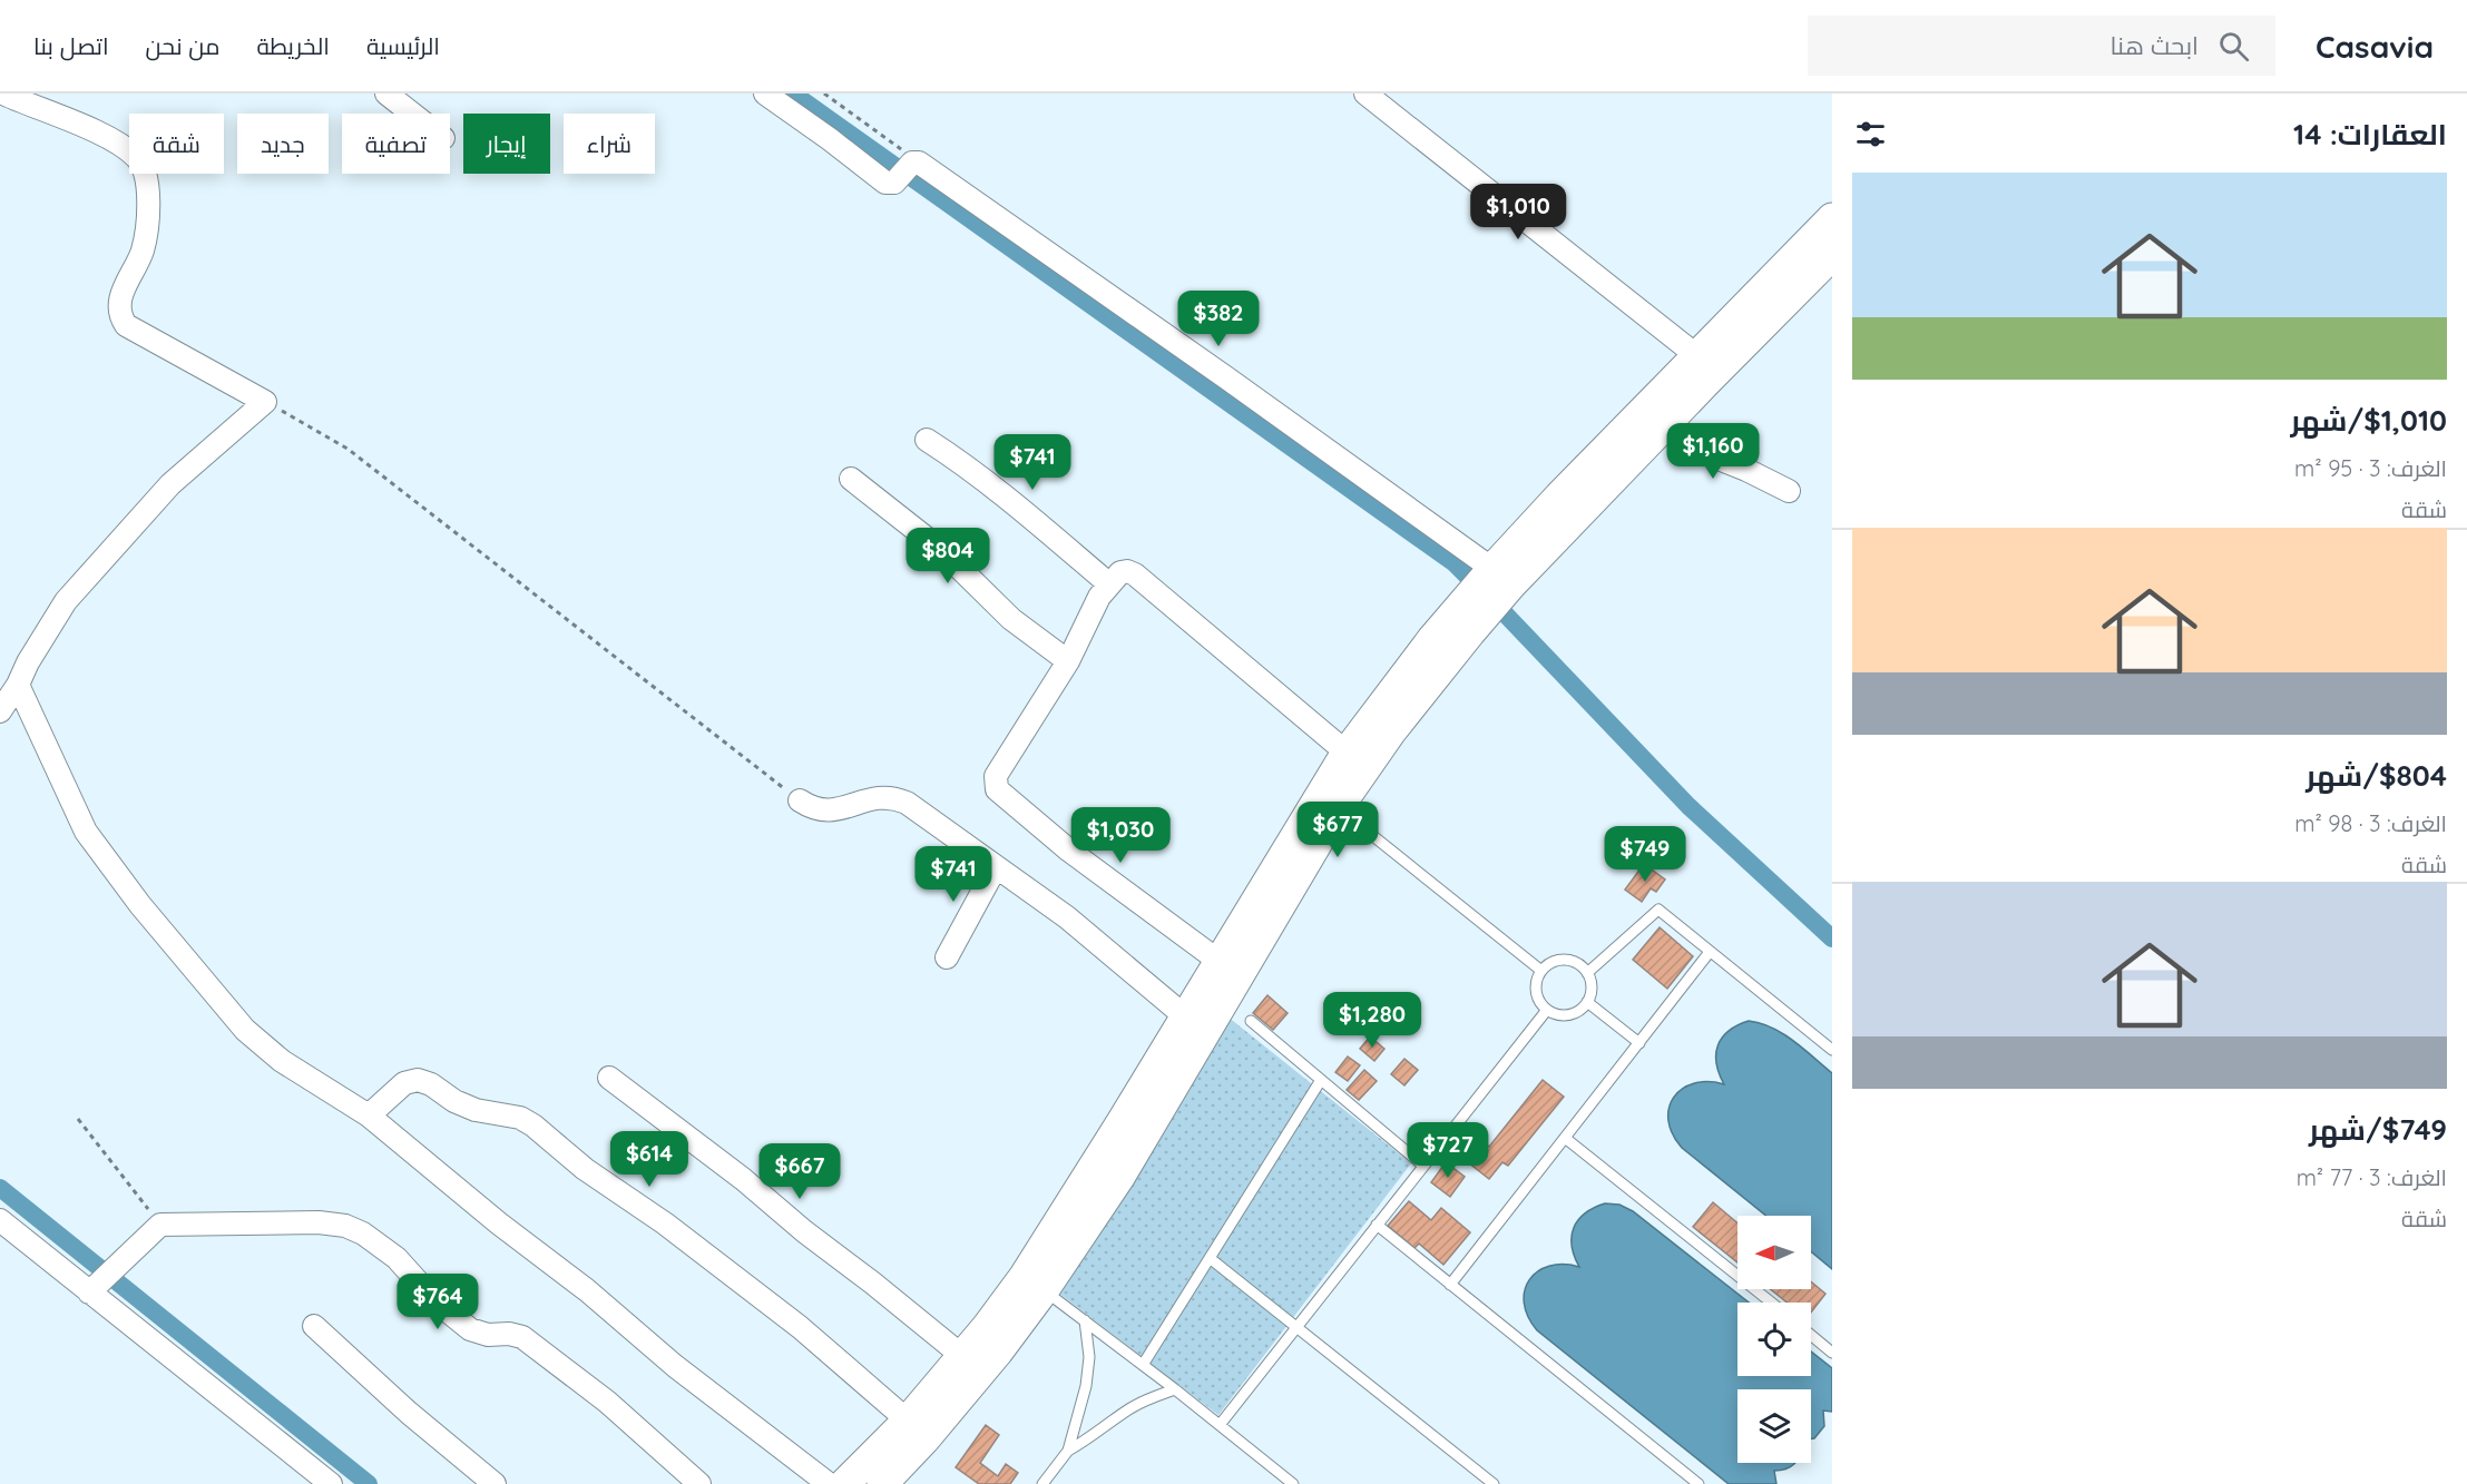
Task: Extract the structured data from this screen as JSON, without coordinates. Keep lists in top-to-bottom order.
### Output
{
  "north": "left",
  "page": {
    "header": "Casavia",
    "search": "ابحث هنا",
    "nav": [
      "الرئيسية",
      "الخريطة",
      "من نحن",
      "اتصل بنا"
    ],
    "heading": "العقارات: 14",
    "chip": [
      "شراء",
      "إيجار",
      "تصفية",
      "جديد",
      "شقة"
    ],
    "list": [
      {
        "name": "$1,010/شهر",
        "note": "الغرف: 3 · 95 m² · شقة"
      },
      {
        "name": "$804/شهر",
        "note": "الغرف: 3 · 98 m² · شقة"
      },
      {
        "name": "$749/شهر",
        "note": "الغرف: 3 · 77 m² · شقة"
      }
    ],
    "price": [
      "$1,010",
      "$382",
      "$1,160",
      "$741",
      "$804",
      "$677",
      "$1,030",
      "$749",
      "$741",
      "$1,280",
      "$727",
      "$614",
      "$667",
      "$764"
    ]
  }
}
